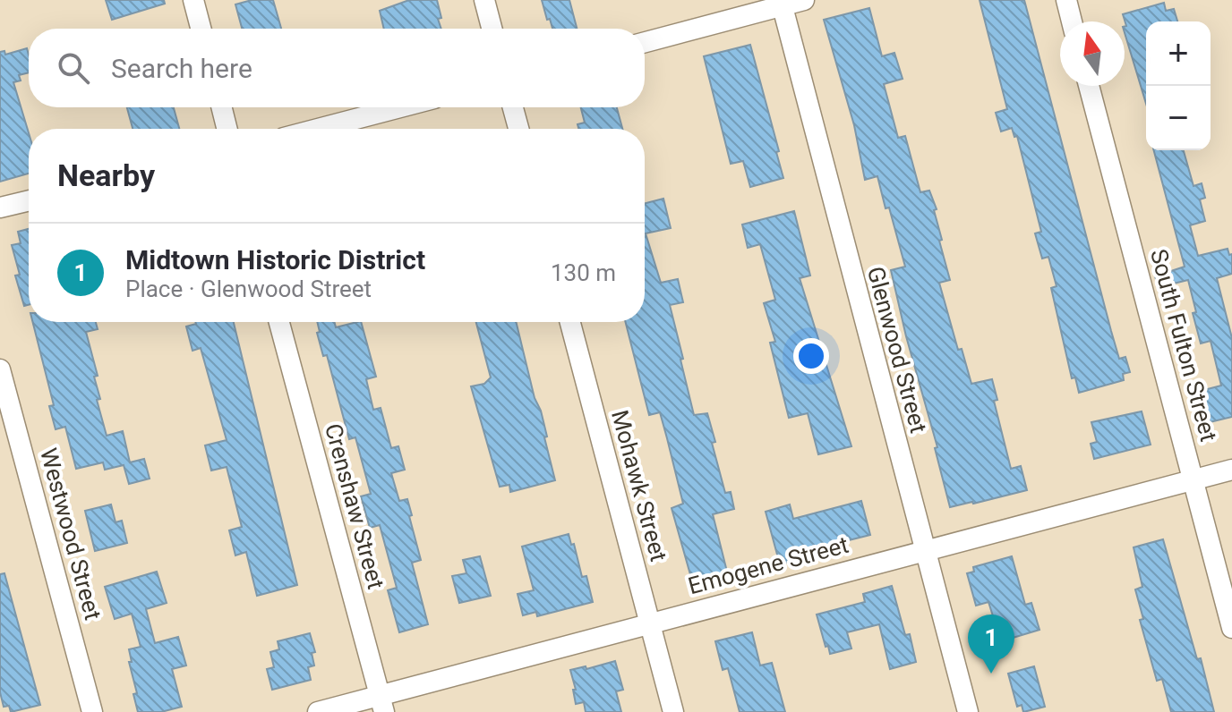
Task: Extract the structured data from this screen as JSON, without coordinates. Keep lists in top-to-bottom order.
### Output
{
  "streets": {
    "street": [
      "South Fulton Street",
      "Glenwood Street",
      "Mohawk Street",
      "Crenshaw Street",
      "Westwood Street",
      "Emogene Street"
    ]
  },
  "crossings": [
    ["South Fulton Street", "Emogene Street"],
    ["Glenwood Street", "Emogene Street"],
    ["Mohawk Street", "Emogene Street"],
    ["Crenshaw Street", "Emogene Street"]
  ],
  "north": "top",
  "page": {
    "map_buttons": ["+", "−"],
    "search": "Search here",
    "heading": "Nearby",
    "list": [
      {
        "mark": "1",
        "name": "Midtown Historic District",
        "note": "Place · Glenwood Street",
        "value": "130 m"
      }
    ],
    "pins": "1"
  }
}
